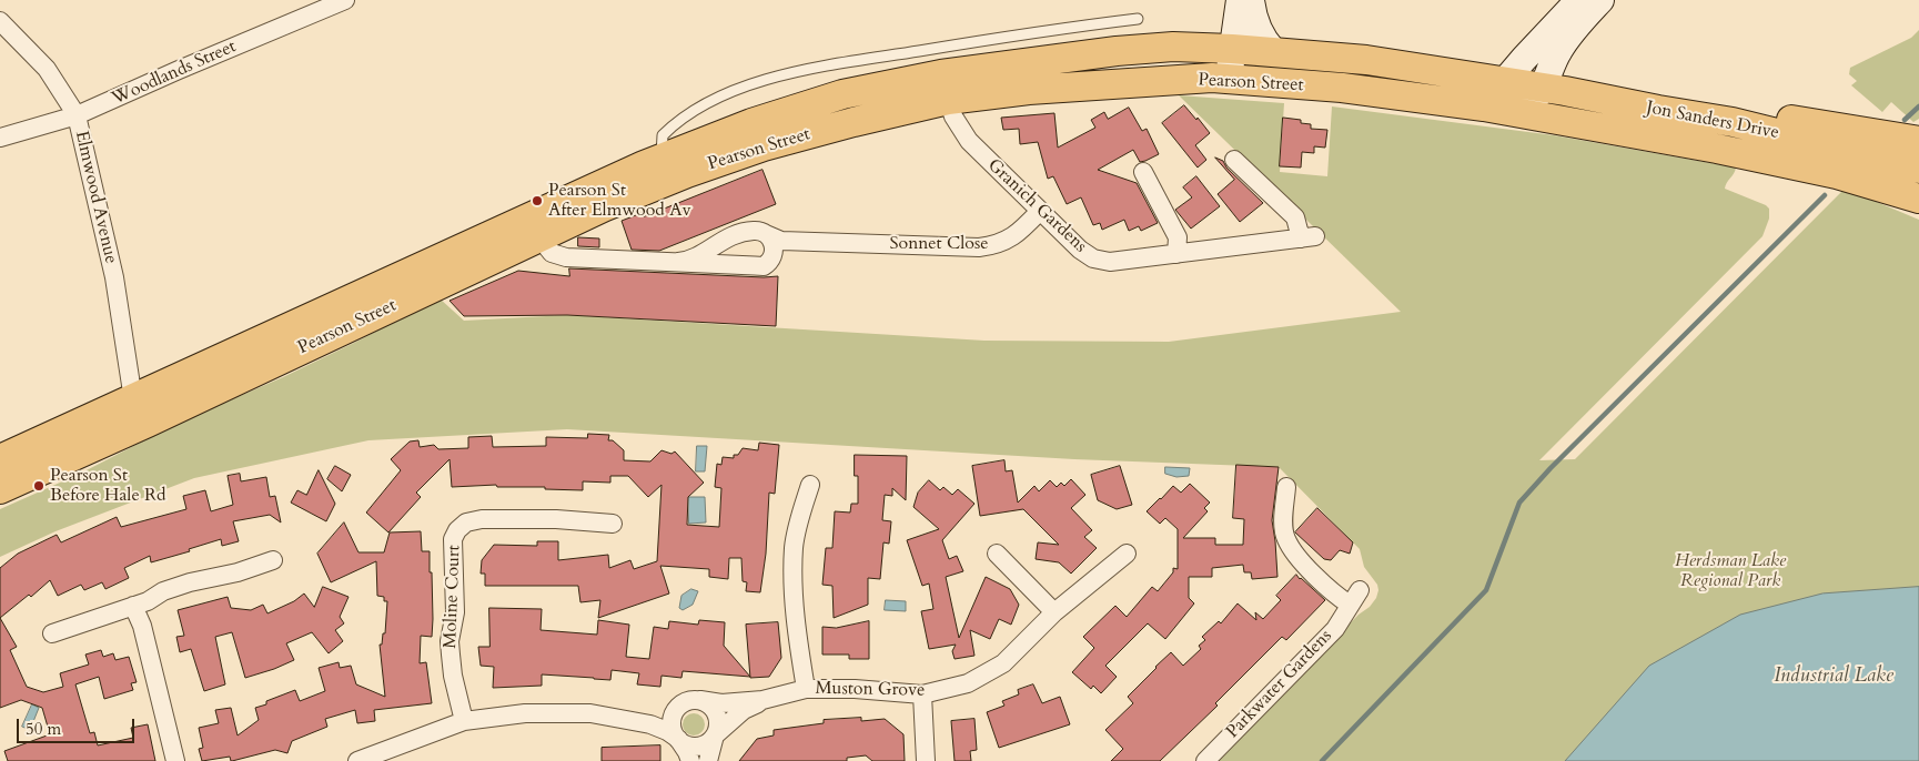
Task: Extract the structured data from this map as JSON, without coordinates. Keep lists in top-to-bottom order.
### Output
{
  "streets": {
    "main road": ["Pearson Street", "Jon Sanders Drive"],
    "street": [
      "Woodlands Street",
      "Elmwood Avenue",
      "Granich Gardens",
      "Sonnet Close",
      "Moline Court",
      "Parkwater Gardens",
      "Muston Grove"
    ]
  },
  "crossings": [
    ["Woodlands Street", "Elmwood Avenue"],
    ["Pearson Street", "Jon Sanders Drive"],
    ["Pearson Street", "Elmwood Avenue"],
    ["Pearson Street", "Granich Gardens"],
    ["Granich Gardens", "Sonnet Close"]
  ],
  "water": ["Industrial Lake"],
  "parks": ["Herdsman Lake Regional Park"],
  "places": ["Pearson St After Elmwood Av", "Pearson St Before Hale Rd"],
  "scale_bar": "50 m"
}
